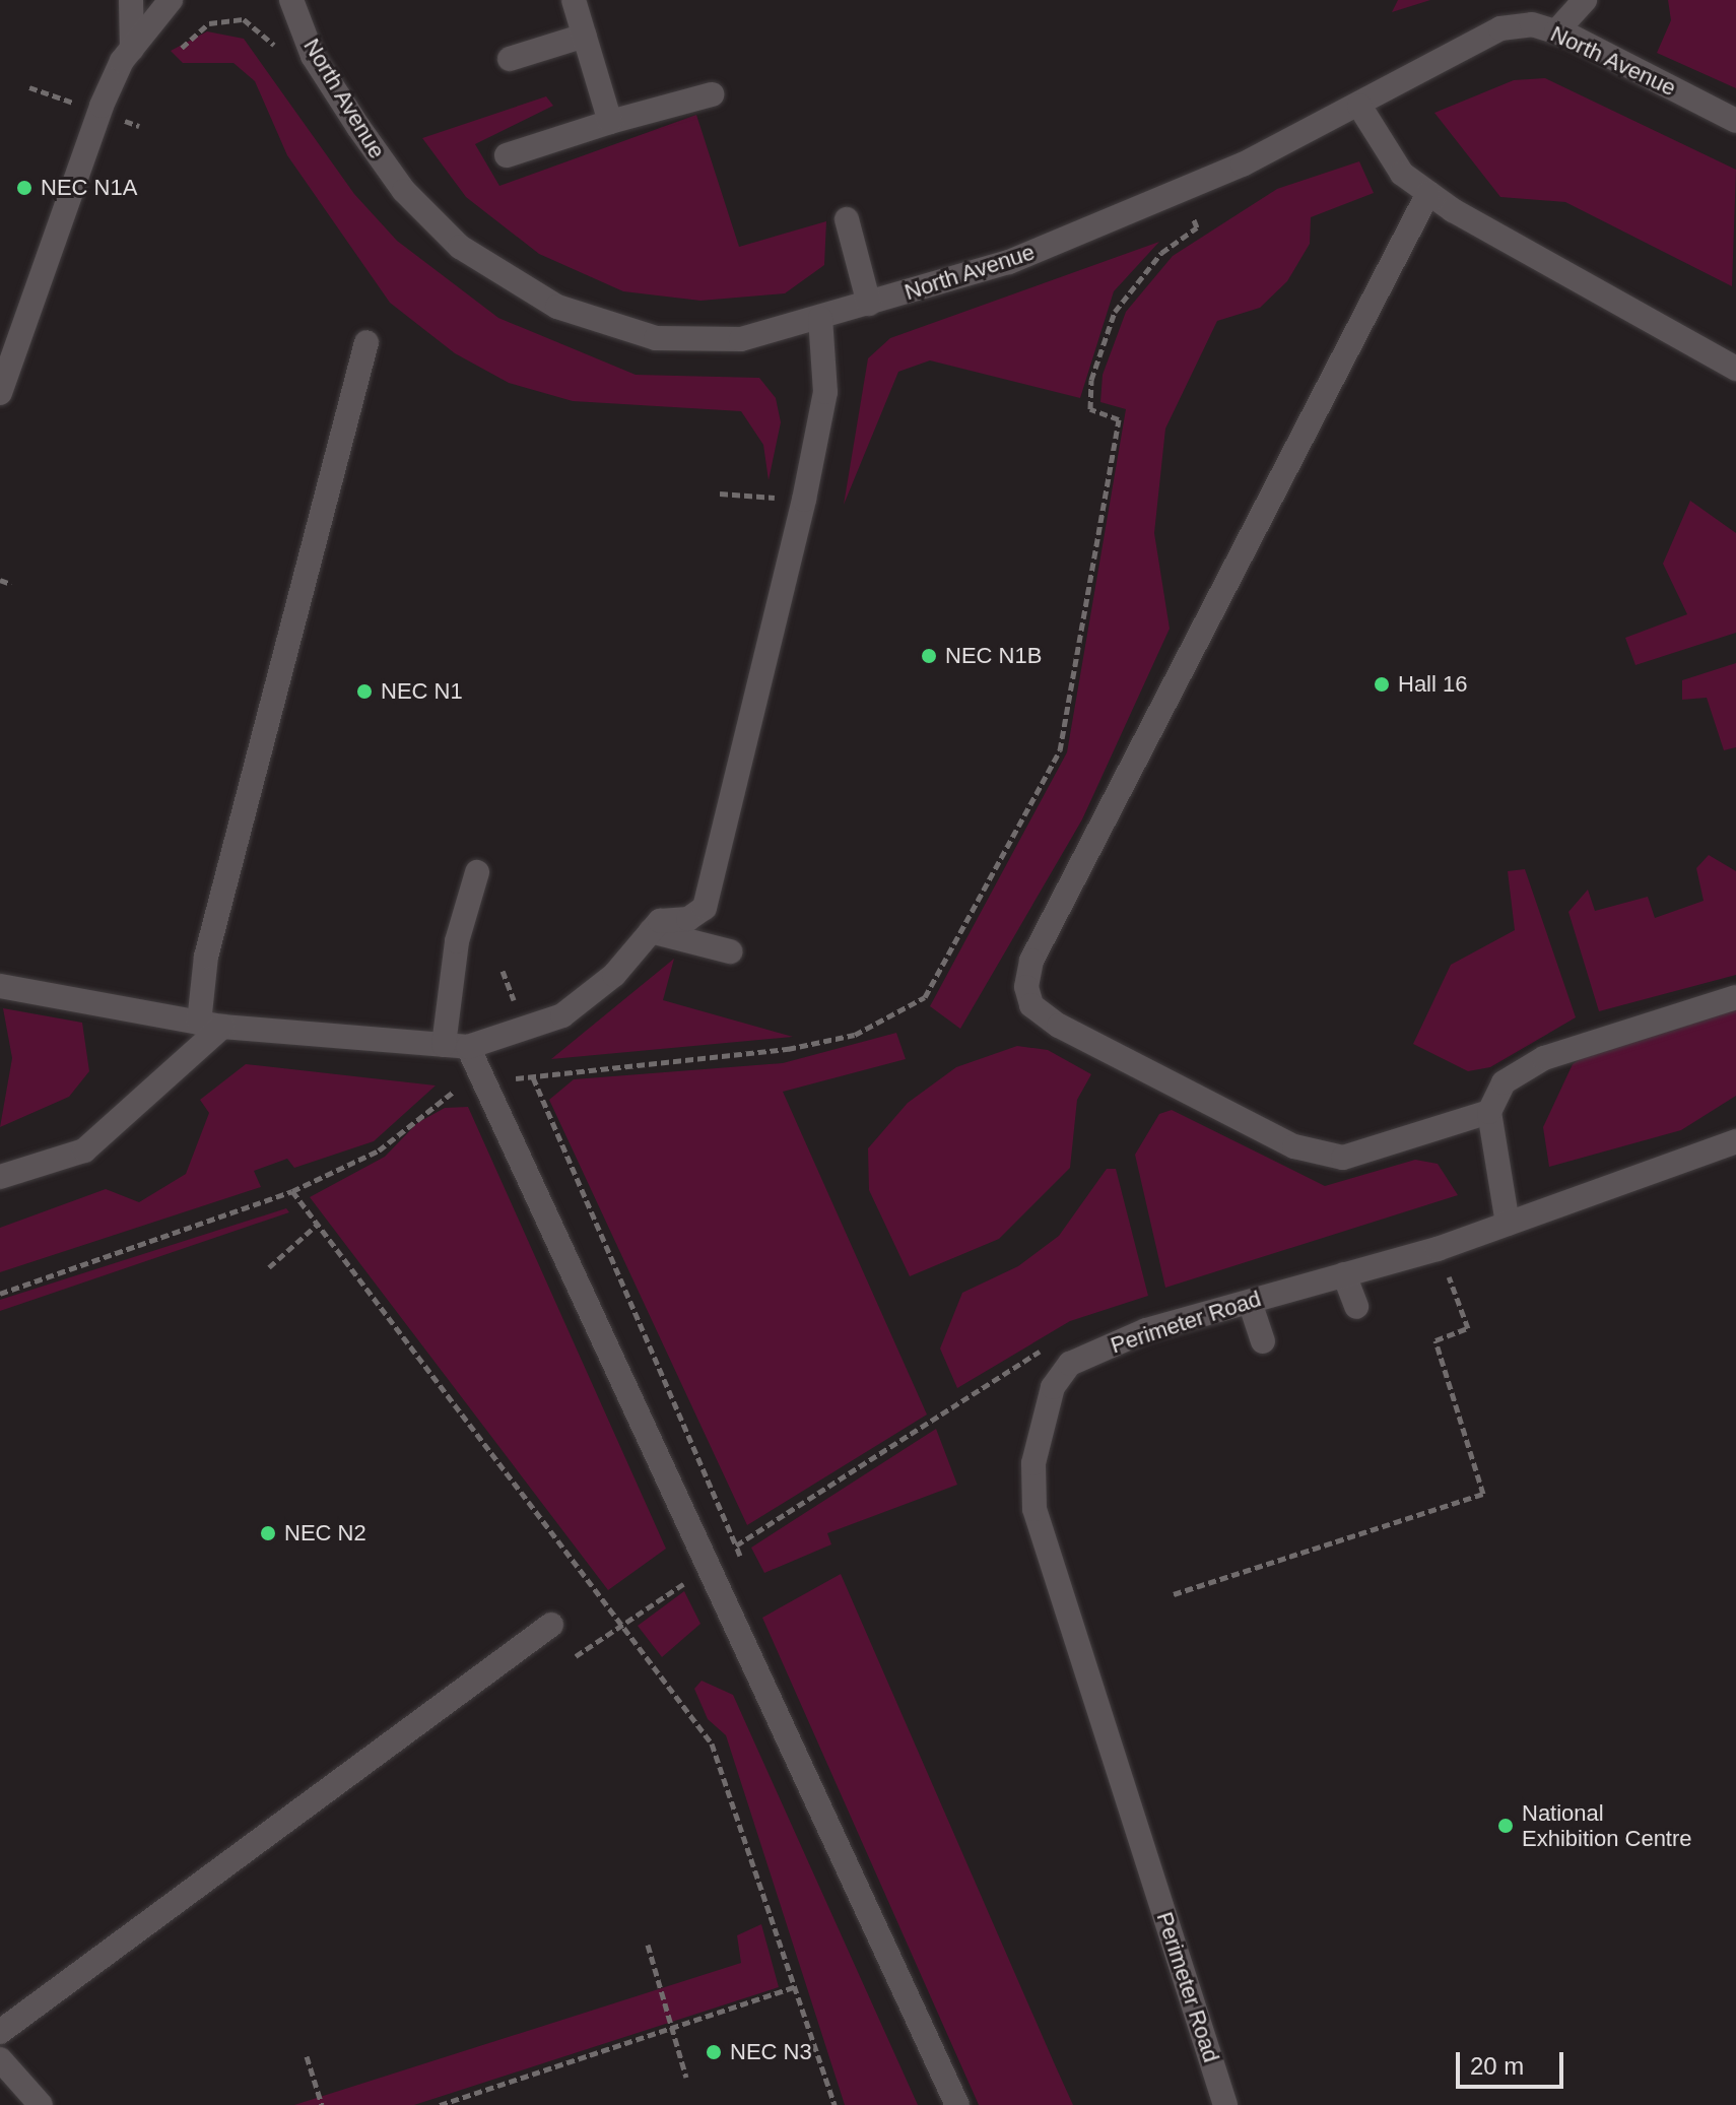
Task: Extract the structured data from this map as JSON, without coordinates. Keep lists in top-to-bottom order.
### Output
{
  "streets": {
    "street": ["North Avenue", "Perimeter Road"]
  },
  "places": [
    "NEC N1A",
    "NEC N1B",
    "Hall 16",
    "NEC N1",
    "NEC N2",
    "National Exhibition Centre",
    "NEC N3"
  ],
  "scale_bar": "20 m"
}
